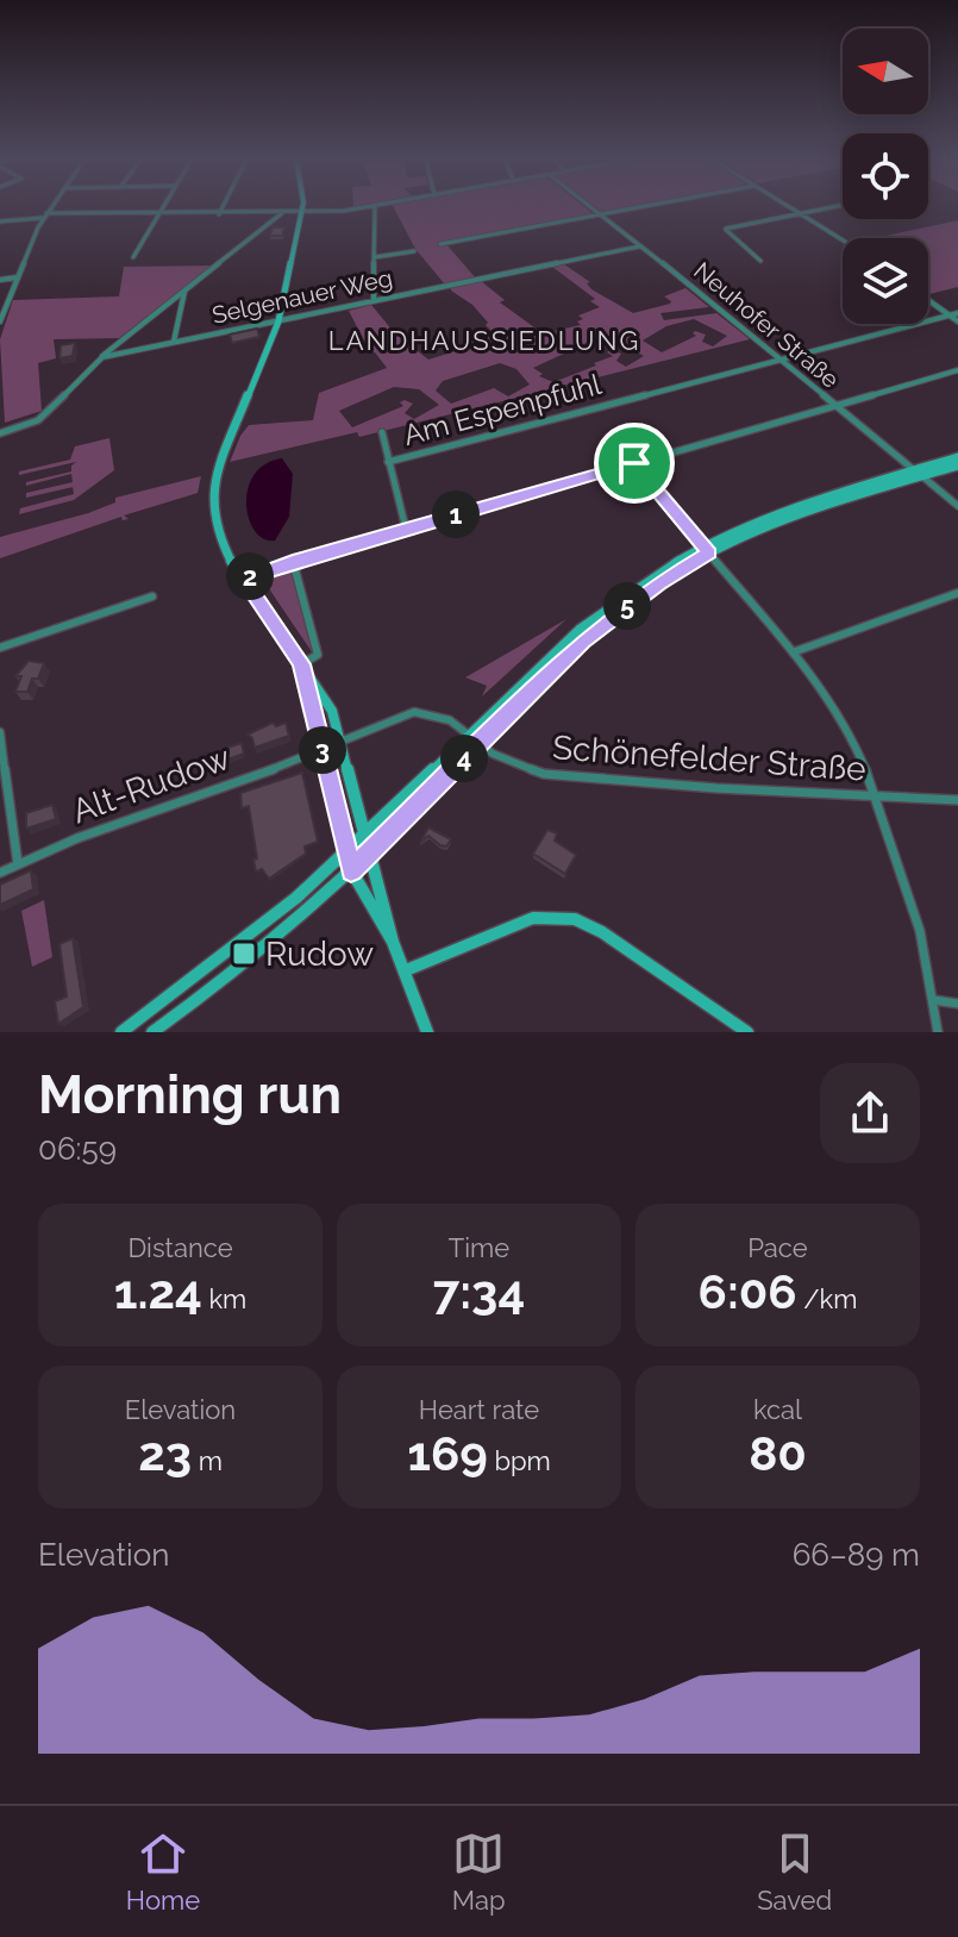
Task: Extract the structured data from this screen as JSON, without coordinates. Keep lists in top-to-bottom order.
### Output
{
  "streets": {
    "street": [
      "Selgenauer Weg",
      "Neuhofer Straße",
      "Am Espenpfuhl",
      "Schönefelder Straße",
      "Alt-Rudow"
    ]
  },
  "crossings": [
    ["Selgenauer Weg", "Neuhofer Straße"],
    ["Neuhofer Straße", "Am Espenpfuhl"],
    ["Schönefelder Straße", "Alt-Rudow"]
  ],
  "districts": ["LANDHAUSSIEDLUNG"],
  "places": {
    "transit": ["Rudow"]
  },
  "north": "left",
  "page": {
    "pins": [
      "1",
      "2",
      "5",
      "3",
      "4"
    ],
    "heading": ["Morning run", "06:59"],
    "stats": [
      ["Distance", "1.24 km"],
      ["Time", "7:34"],
      ["Pace", "6:06 /km"],
      ["Elevation", "23 m"],
      ["Heart rate", "169 bpm"],
      ["kcal", "80"]
    ],
    "chart": ["Elevation", "66–89 m"],
    "tabs": ["Home", "Map", "Saved"]
  }
}
